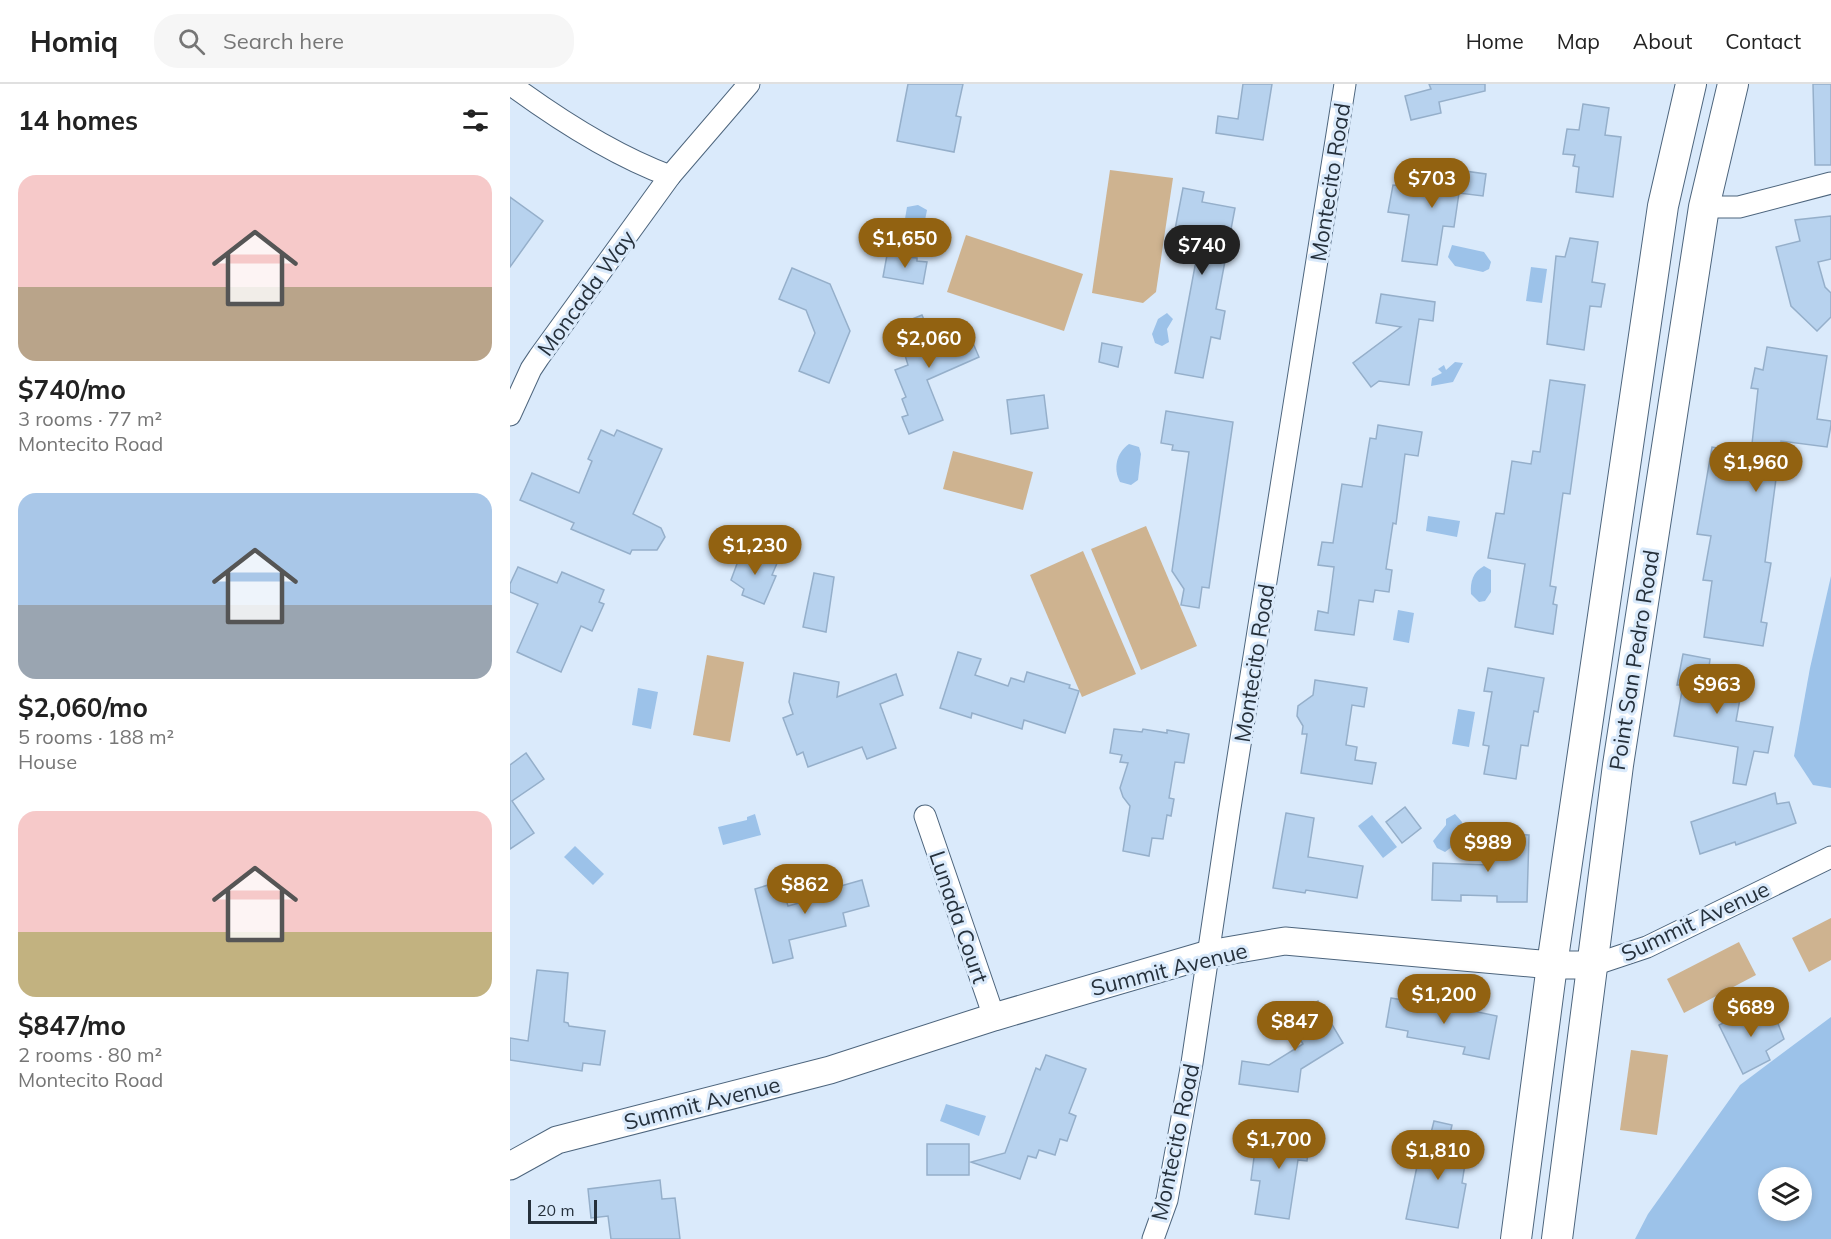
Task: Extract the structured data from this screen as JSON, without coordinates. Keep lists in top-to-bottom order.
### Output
{
  "streets": {
    "main road": ["Point San Pedro Road"],
    "street": [
      "Montecito Road",
      "Moncada Way",
      "Lunada Court",
      "Summit Avenue"
    ]
  },
  "crossings": [
    ["Montecito Road", "Summit Avenue"],
    ["Point San Pedro Road", "Summit Avenue"],
    ["Lunada Court", "Summit Avenue"]
  ],
  "scale_bar": "20 m",
  "page": {
    "header": "Homiq",
    "search": "Search here",
    "nav": [
      "Home",
      "Map",
      "About",
      "Contact"
    ],
    "heading": "14 homes",
    "list": [
      {
        "name": "$740/mo",
        "note": "3 rooms · 77 m² · Montecito Road"
      },
      {
        "name": "$2,060/mo",
        "note": "5 rooms · 188 m² · House"
      },
      {
        "name": "$847/mo",
        "note": "2 rooms · 80 m² · Montecito Road"
      }
    ],
    "price": [
      "$703",
      "$1,650",
      "$740",
      "$2,060",
      "$1,960",
      "$1,230",
      "$963",
      "$989",
      "$862",
      "$1,200",
      "$689",
      "$847",
      "$1,700",
      "$1,810"
    ],
    "scale": "20 m"
  }
}
